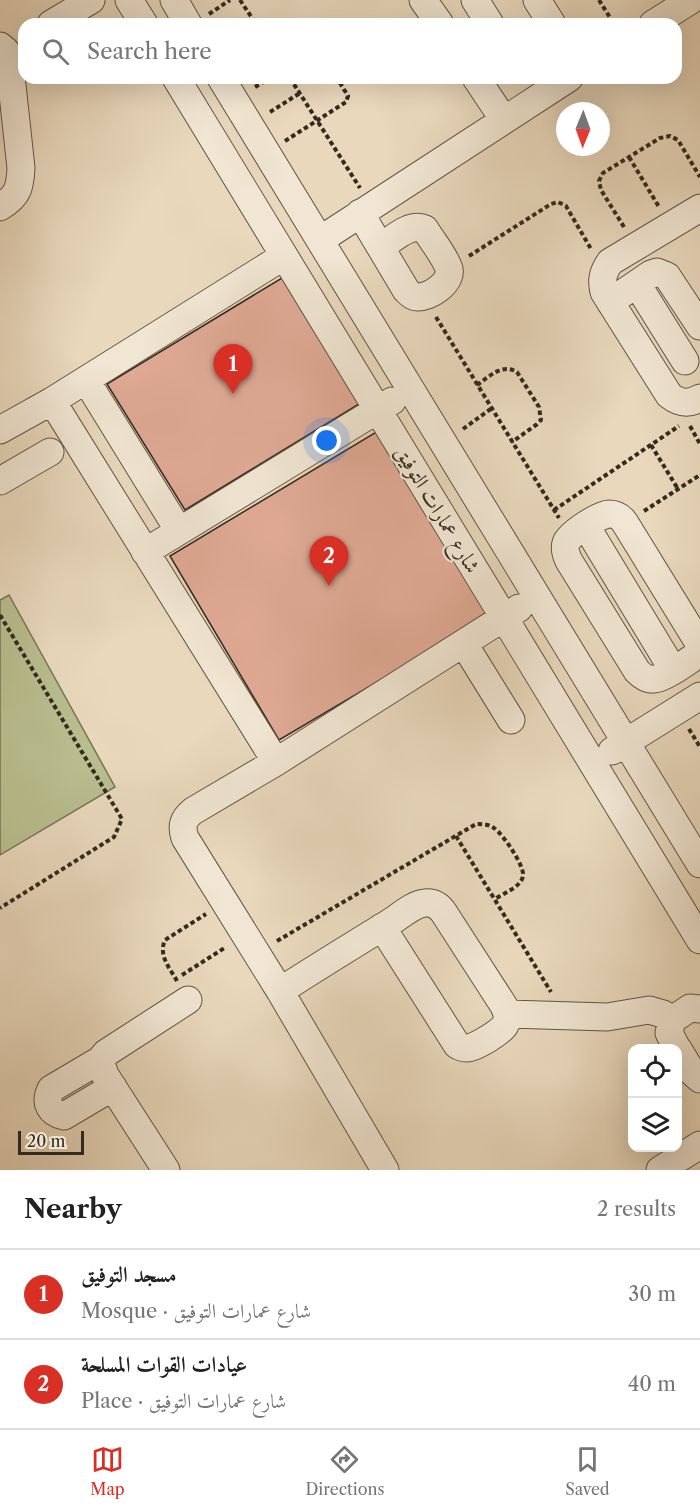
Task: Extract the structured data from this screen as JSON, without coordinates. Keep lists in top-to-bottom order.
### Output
{
  "streets": {
    "street": ["شارع عمارات التوفيق"]
  },
  "scale_bar": "20 m",
  "north": "bottom",
  "page": {
    "search": "Search here",
    "pins": ["1", "2"],
    "scale": "20 m",
    "heading": ["Nearby", "2 results"],
    "list": [
      {
        "mark": "1",
        "name": "مسجد التوفيق",
        "note": "Mosque · شارع عمارات التوفيق",
        "value": "30 m"
      },
      {
        "mark": "2",
        "name": "عيادات القوات المسلحة",
        "note": "Place · شارع عمارات التوفيق",
        "value": "40 m"
      }
    ],
    "nav": ["Map", "Directions", "Saved"]
  }
}
